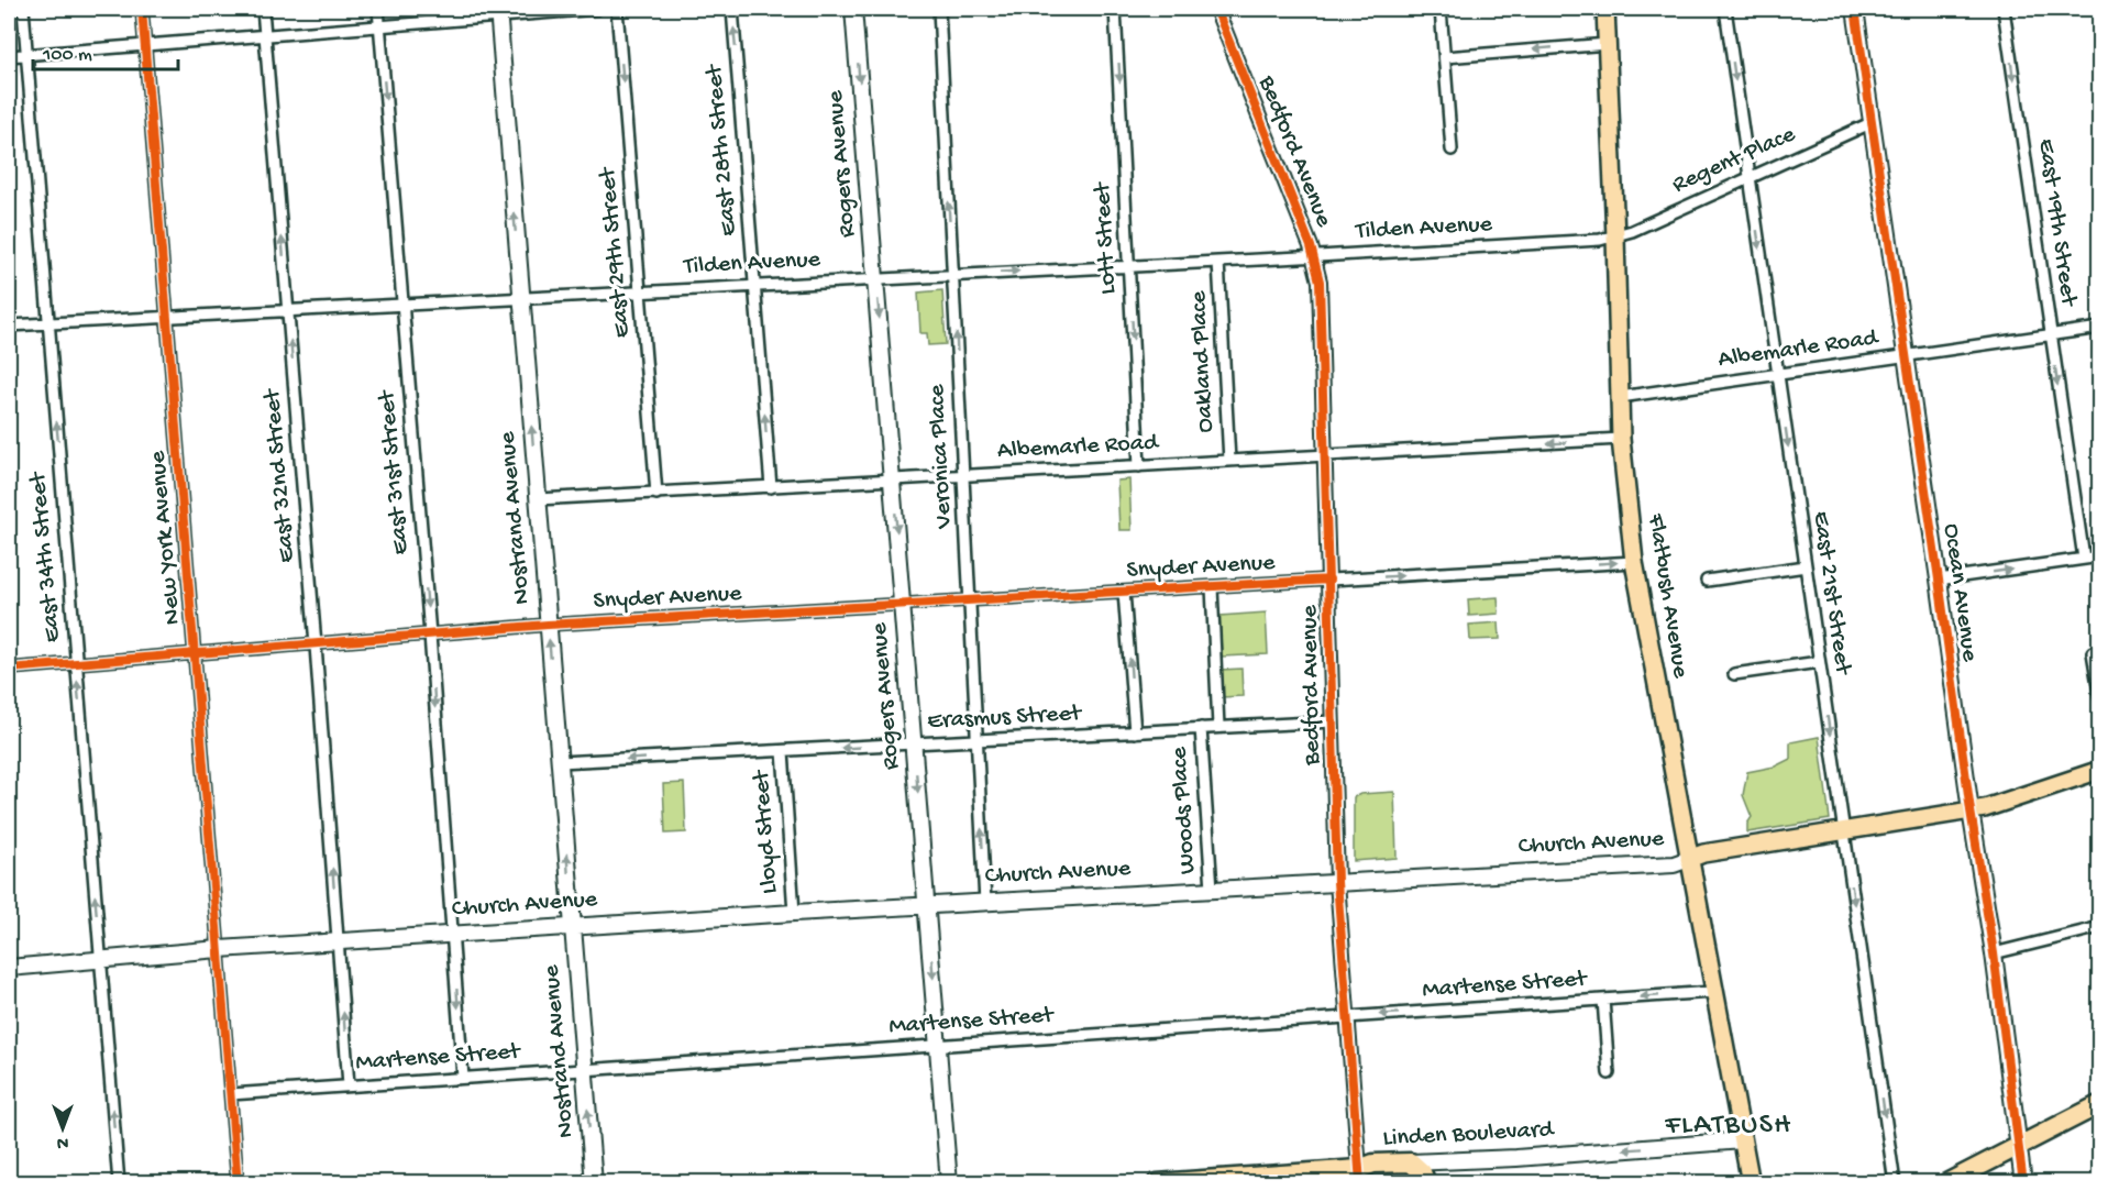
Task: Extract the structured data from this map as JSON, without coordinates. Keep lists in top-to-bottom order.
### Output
{
  "streets": {
    "highway": ["Linden Boulevard"],
    "main road": [
      "Rogers Avenue",
      "Nostrand Avenue",
      "Ocean Avenue",
      "Flatbush Avenue",
      "Church Avenue"
    ],
    "street": [
      "East 28th Street",
      "Bedford Avenue",
      "Regent Place",
      "East 19th Street",
      "Tilden Avenue",
      "Lott Street",
      "East 29th Street",
      "Albemarle Road",
      "Oakland Place",
      "Veronica Place",
      "East 31st Street",
      "East 32nd Street",
      "New York Avenue",
      "East 34th Street",
      "Snyder Avenue",
      "East 21st Street",
      "Erasmus Street",
      "Woods Place",
      "Lloyd Street",
      "Martense Street"
    ]
  },
  "crossings": [
    ["East 28th Street", "Tilden Avenue"],
    ["East 28th Street", "Albemarle Road"],
    ["Bedford Avenue", "Tilden Avenue"],
    ["Bedford Avenue", "Albemarle Road"],
    ["Bedford Avenue", "Snyder Avenue"],
    ["Bedford Avenue", "Erasmus Street"],
    ["Bedford Avenue", "Church Avenue"],
    ["Bedford Avenue", "Martense Street"],
    ["Bedford Avenue", "Linden Boulevard"],
    ["Regent Place", "Tilden Avenue"],
    ["Regent Place", "East 21st Street"],
    ["Regent Place", "Ocean Avenue"],
    ["Regent Place", "Flatbush Avenue"],
    ["Rogers Avenue", "Tilden Avenue"],
    ["Rogers Avenue", "Albemarle Road"],
    ["Rogers Avenue", "Snyder Avenue"],
    ["Rogers Avenue", "Erasmus Street"],
    ["Rogers Avenue", "Church Avenue"],
    ["Rogers Avenue", "Martense Street"],
    ["East 19th Street", "Albemarle Road"],
    ["Tilden Avenue", "Lott Street"],
    ["Tilden Avenue", "East 29th Street"],
    ["Tilden Avenue", "Oakland Place"],
    ["Tilden Avenue", "Veronica Place"],
    ["Tilden Avenue", "East 31st Street"],
    ["Tilden Avenue", "East 32nd Street"],
    ["Tilden Avenue", "Nostrand Avenue"],
    ["Tilden Avenue", "New York Avenue"],
    ["Tilden Avenue", "East 34th Street"],
    ["Tilden Avenue", "Flatbush Avenue"],
    ["Lott Street", "Albemarle Road"],
    ["East 29th Street", "Albemarle Road"],
    ["Albemarle Road", "Oakland Place"],
    ["Albemarle Road", "Veronica Place"],
    ["Albemarle Road", "Nostrand Avenue"],
    ["Albemarle Road", "East 21st Street"],
    ["Albemarle Road", "Ocean Avenue"],
    ["Albemarle Road", "Flatbush Avenue"],
    ["Veronica Place", "Snyder Avenue"],
    ["Veronica Place", "Erasmus Street"],
    ["Veronica Place", "Church Avenue"],
    ["East 31st Street", "Snyder Avenue"],
    ["East 31st Street", "Church Avenue"],
    ["East 31st Street", "Martense Street"],
    ["East 32nd Street", "Snyder Avenue"],
    ["East 32nd Street", "Church Avenue"],
    ["East 32nd Street", "Martense Street"],
    ["Nostrand Avenue", "Snyder Avenue"],
    ["Nostrand Avenue", "Erasmus Street"],
    ["Nostrand Avenue", "Church Avenue"],
    ["Nostrand Avenue", "Martense Street"],
    ["New York Avenue", "Snyder Avenue"],
    ["New York Avenue", "Church Avenue"],
    ["New York Avenue", "Martense Street"],
    ["East 34th Street", "Snyder Avenue"],
    ["East 34th Street", "Church Avenue"],
    ["Snyder Avenue", "Flatbush Avenue"],
    ["Snyder Avenue", "Woods Place"],
    ["East 21st Street", "Church Avenue"],
    ["Ocean Avenue", "Church Avenue"],
    ["Flatbush Avenue", "Church Avenue"],
    ["Flatbush Avenue", "Martense Street"],
    ["Flatbush Avenue", "Linden Boulevard"],
    ["Erasmus Street", "Woods Place"],
    ["Erasmus Street", "Lloyd Street"],
    ["Woods Place", "Church Avenue"],
    ["Lloyd Street", "Church Avenue"]
  ],
  "one_way": [
    "East 28th Street",
    "Rogers Avenue",
    "East 19th Street",
    "Lott Street",
    "East 29th Street",
    "Veronica Place",
    "East 31st Street",
    "East 32nd Street",
    "Nostrand Avenue",
    "East 34th Street",
    "East 21st Street",
    "Erasmus Street",
    "Linden Boulevard"
  ],
  "districts": ["FLATBUSH"],
  "scale_bar": "100 m",
  "north": "bottom"
}
